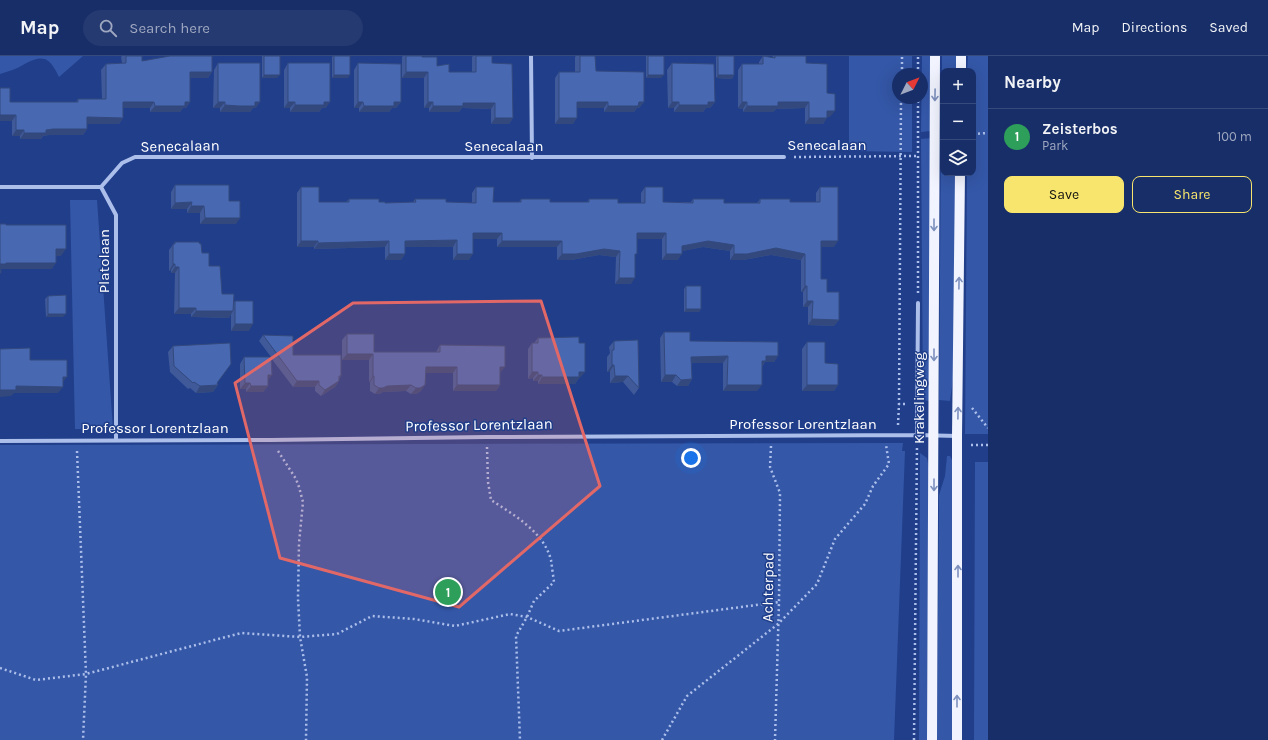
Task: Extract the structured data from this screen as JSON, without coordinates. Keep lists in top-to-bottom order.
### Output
{
  "streets": {
    "main road": ["Krakelingweg"],
    "street": ["Senecalaan", "Platolaan", "Professor Lorentzlaan"],
    "path": ["Achterpad"]
  },
  "crossings": [
    ["Senecalaan", "Platolaan"],
    ["Platolaan", "Professor Lorentzlaan"],
    ["Krakelingweg", "Professor Lorentzlaan"],
    ["Professor Lorentzlaan", "Achterpad"]
  ],
  "north": "top right",
  "page": {
    "header": "Map",
    "search": "Search here",
    "nav": ["Map", "Directions", "Saved"],
    "heading": "Nearby",
    "map_buttons": ["+", "−"],
    "list": [
      {
        "mark": "1",
        "name": "Zeisterbos",
        "note": "Park",
        "value": "100 m"
      }
    ],
    "buttons": ["Save", "Share"],
    "pins": "1"
  }
}
